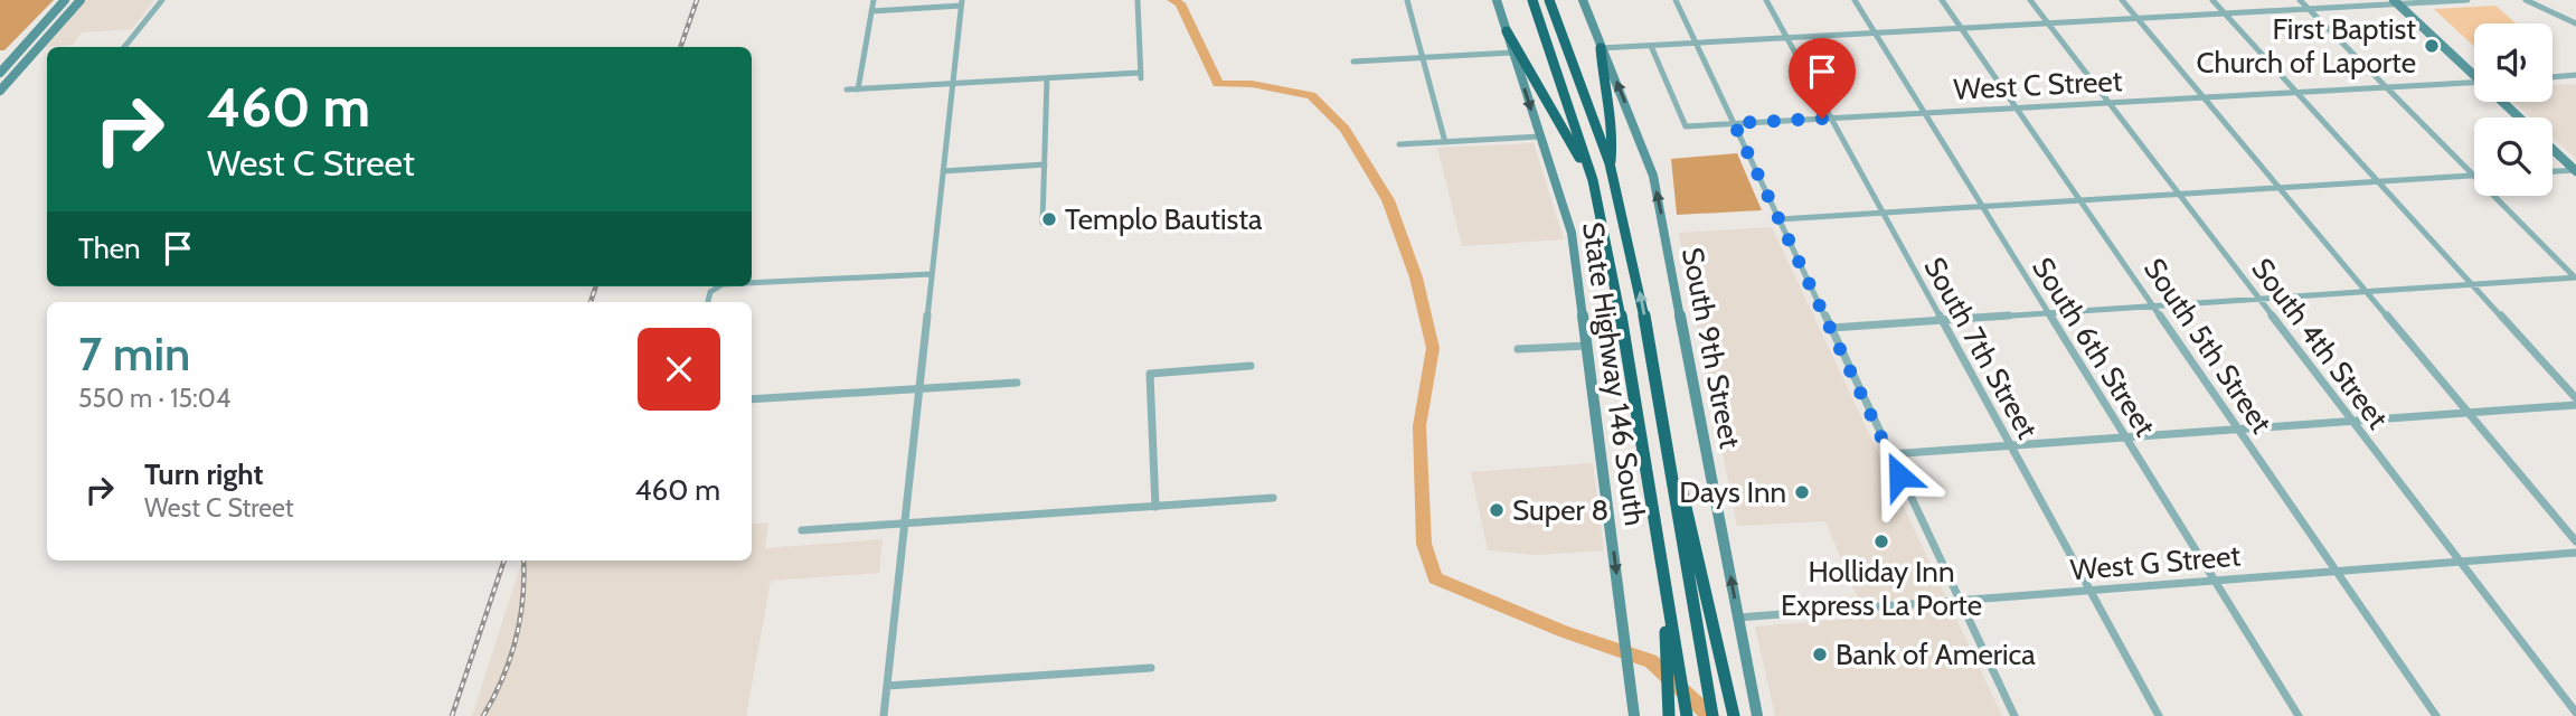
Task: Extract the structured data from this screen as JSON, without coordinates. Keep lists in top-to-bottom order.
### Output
{
  "streets": {
    "main road": ["South 9th Street", "State Highway 146 South"],
    "street": [
      "West C Street",
      "South 4th Street",
      "South 5th Street",
      "South 6th Street",
      "South 7th Street",
      "West G Street"
    ]
  },
  "crossings": [
    ["West C Street", "South 4th Street"],
    ["West C Street", "South 5th Street"],
    ["West C Street", "South 6th Street"],
    ["West C Street", "South 7th Street"],
    ["South 4th Street", "West G Street"],
    ["South 5th Street", "West G Street"],
    ["South 6th Street", "West G Street"],
    ["South 9th Street", "West G Street"],
    ["South 7th Street", "West G Street"]
  ],
  "one_way": ["South 9th Street", "State Highway 146 South"],
  "places": [
    "First Baptist Church of Laporte",
    "Templo Bautista",
    "Days Inn",
    "Super 8",
    "Holliday Inn Express La Porte",
    "Bank of America"
  ],
  "page": {
    "turn": ["460 m", "West C Street"],
    "then": "Then",
    "heading": ["7 min", "550 m · 15:04"],
    "list": [
      {
        "name": "Turn right",
        "note": "West C Street",
        "value": "460 m"
      }
    ]
  }
}
